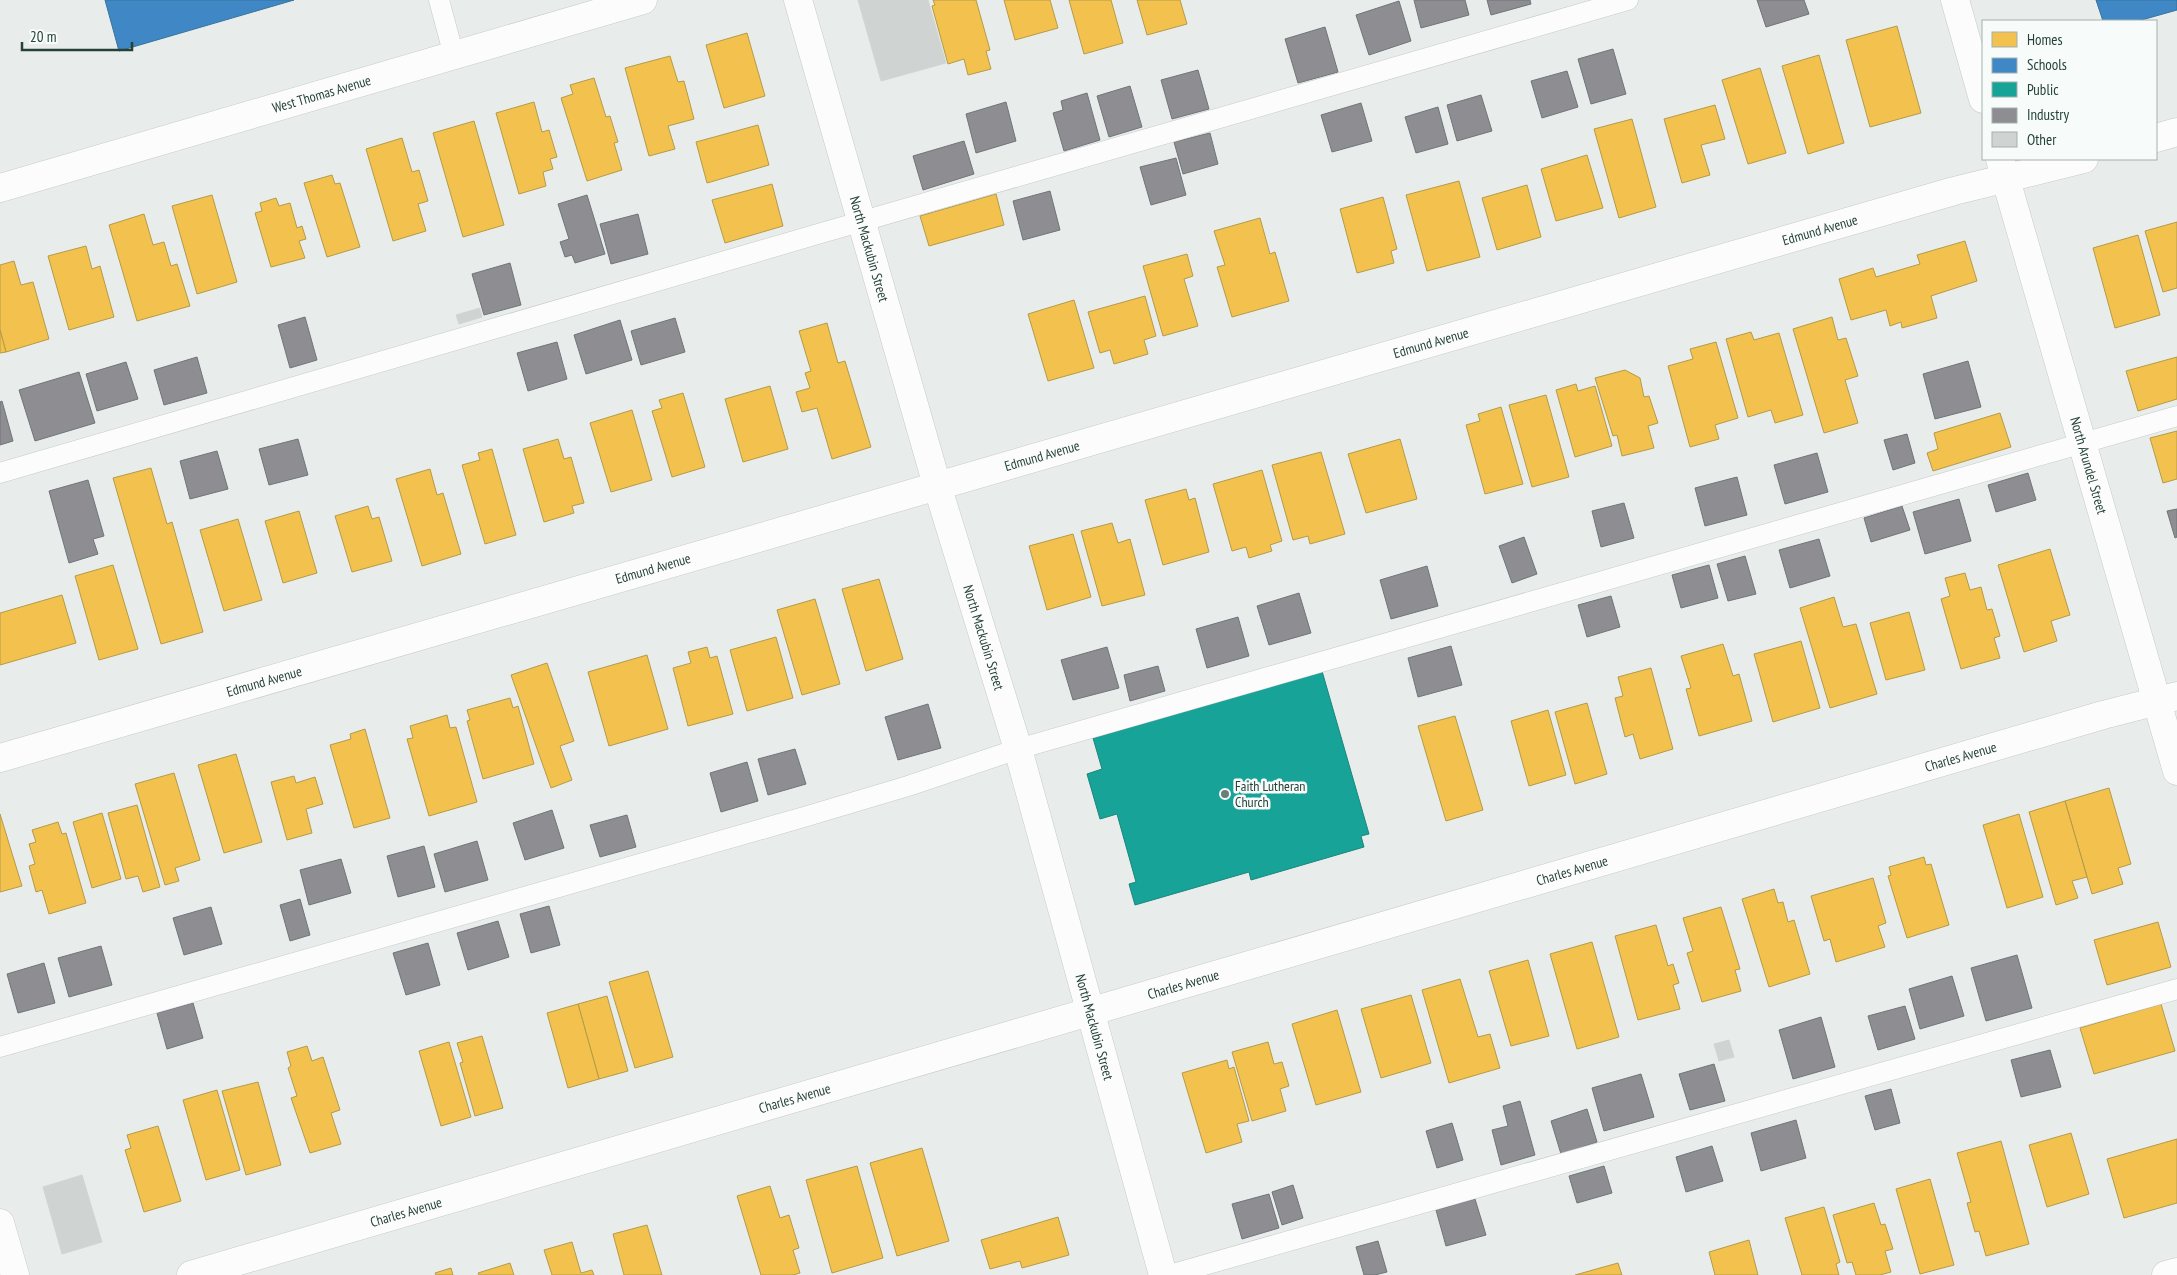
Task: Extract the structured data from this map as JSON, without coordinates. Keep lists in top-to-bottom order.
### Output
{
  "streets": {
    "street": [
      "West Thomas Avenue",
      "Edmund Avenue",
      "North Mackubin Street",
      "North Arundel Street",
      "Charles Avenue"
    ]
  },
  "crossings": [
    ["Edmund Avenue", "North Mackubin Street"],
    ["Edmund Avenue", "North Arundel Street"],
    ["North Mackubin Street", "Charles Avenue"],
    ["North Arundel Street", "Charles Avenue"]
  ],
  "places": ["Faith Lutheran Church"],
  "legend": [
    "Homes",
    "Schools",
    "Public",
    "Industry",
    "Other"
  ],
  "scale_bar": "20 m"
}
